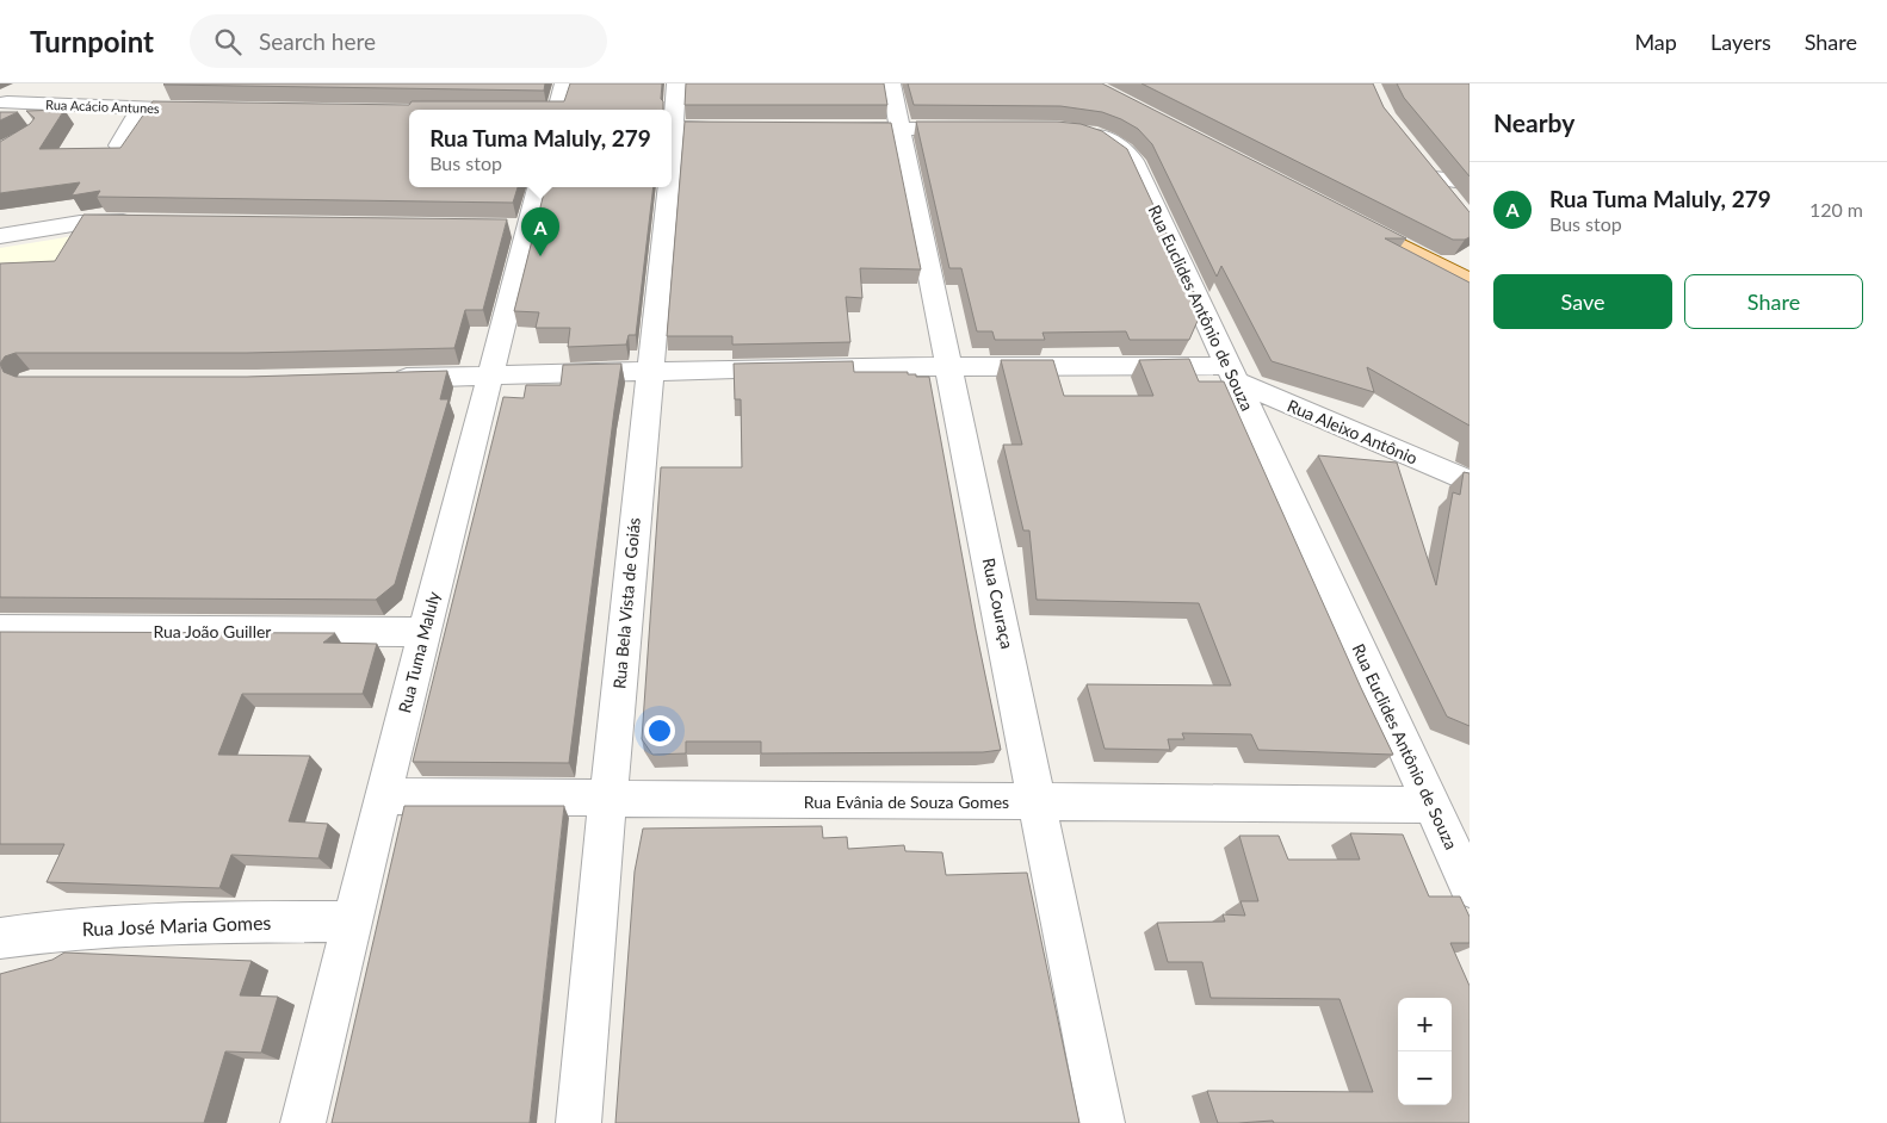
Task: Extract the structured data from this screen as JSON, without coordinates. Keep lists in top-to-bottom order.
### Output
{
  "streets": {
    "street": [
      "Rua Acácio Antunes",
      "Rua Euclides Antônio de Souza",
      "Rua Aleixo Antônio",
      "Rua Bela Vista de Goiás",
      "Rua Couraça",
      "Rua João Guiller",
      "Rua Tuma Maluly",
      "Rua Evânia de Souza Gomes",
      "Rua José Maria Gomes"
    ]
  },
  "crossings": [
    ["Rua Euclides Antônio de Souza", "Rua Aleixo Antônio"],
    ["Rua Euclides Antônio de Souza", "Rua Evânia de Souza Gomes"],
    ["Rua Bela Vista de Goiás", "Rua Evânia de Souza Gomes"],
    ["Rua Couraça", "Rua Evânia de Souza Gomes"],
    ["Rua João Guiller", "Rua Tuma Maluly"],
    ["Rua Tuma Maluly", "Rua Evânia de Souza Gomes"],
    ["Rua Tuma Maluly", "Rua José Maria Gomes"]
  ],
  "page": {
    "header": "Turnpoint",
    "search": "Search here",
    "nav": ["Map", "Layers", "Share"],
    "heading": "Nearby",
    "popup": ["Rua Tuma Maluly, 279", "Bus stop"],
    "list": [
      {
        "mark": "A",
        "name": "Rua Tuma Maluly, 279",
        "note": "Bus stop",
        "value": "120 m"
      }
    ],
    "pins": "A",
    "buttons": ["Save", "Share"],
    "map_buttons": ["+", "−"]
  }
}
